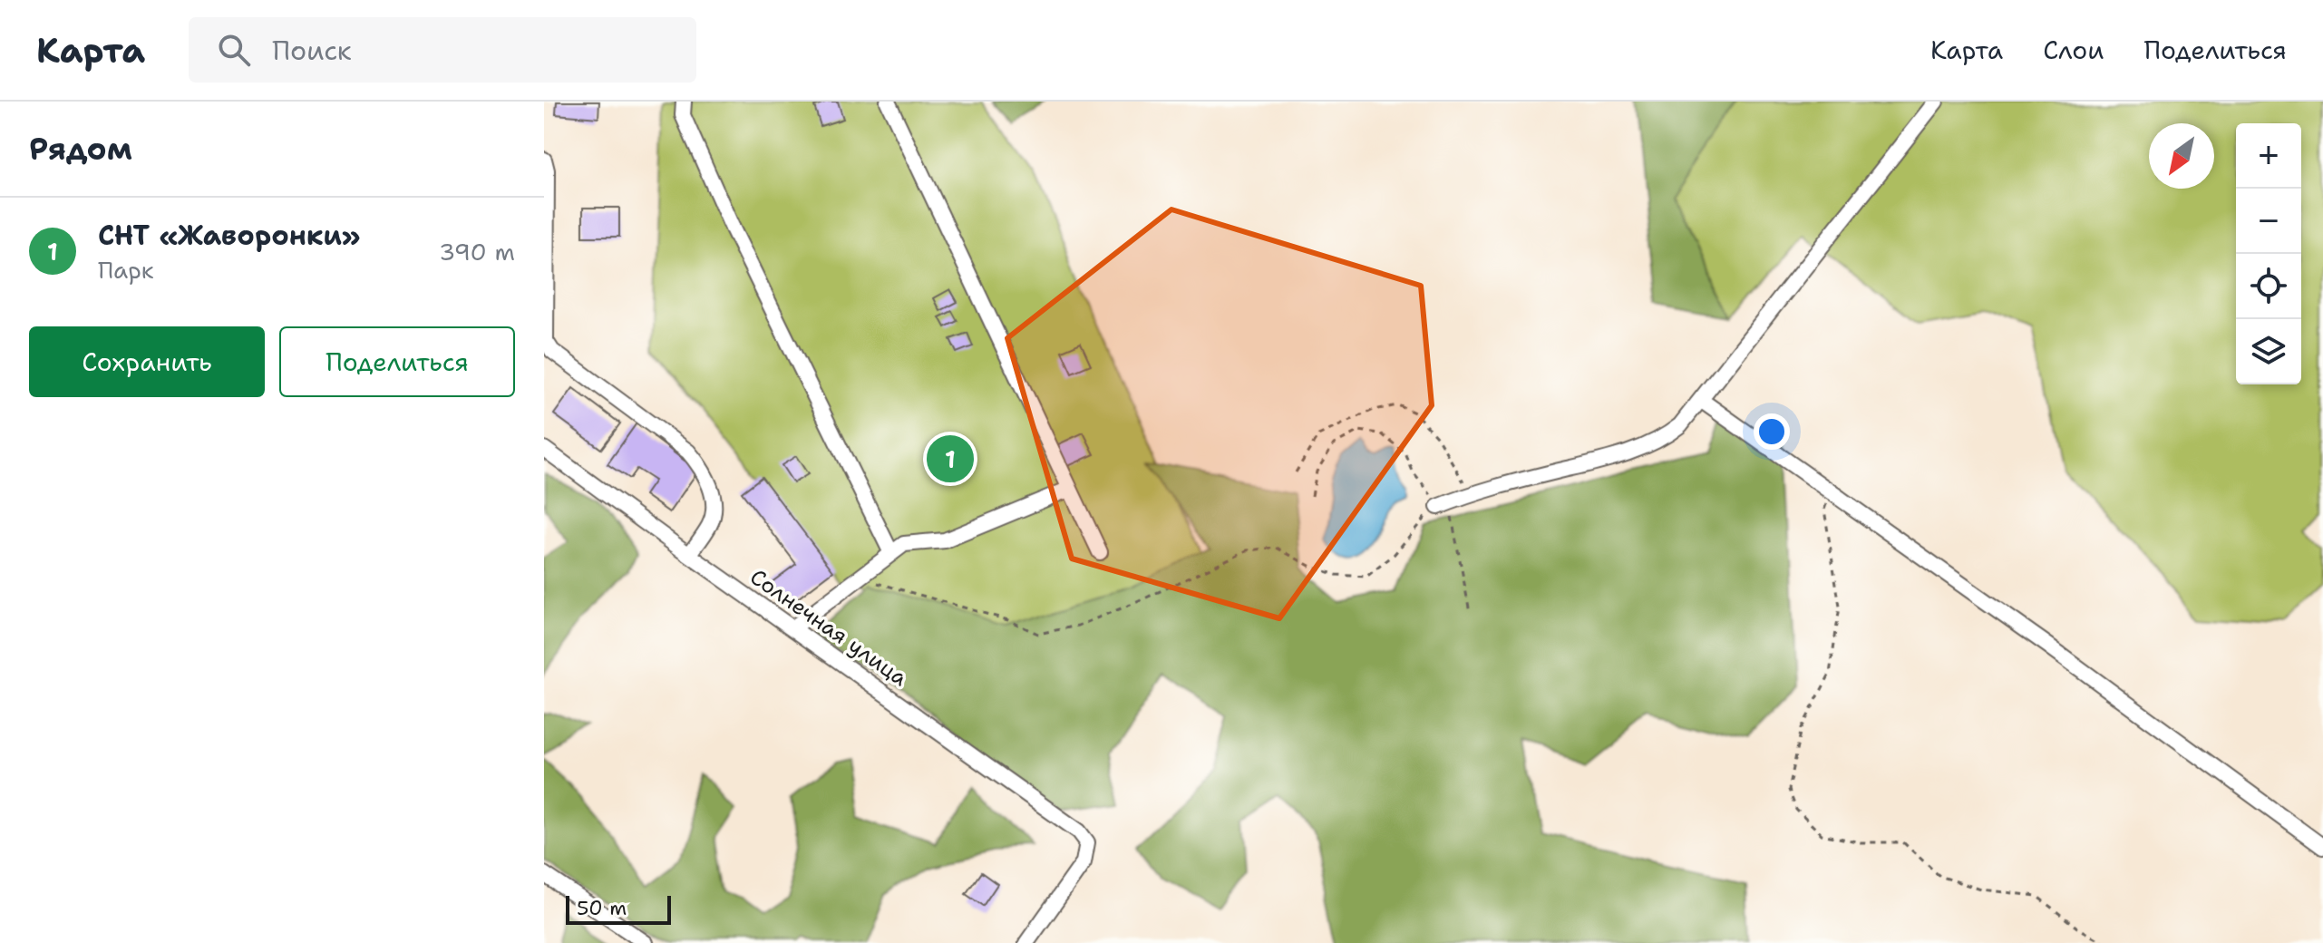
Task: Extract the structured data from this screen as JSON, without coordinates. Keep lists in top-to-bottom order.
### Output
{
  "streets": {
    "street": ["Солнечная улица"]
  },
  "scale_bar": "50 m",
  "north": "bottom left",
  "page": {
    "header": "Карта",
    "search": "Поиск",
    "nav": ["Карта", "Слои", "Поделиться"],
    "heading": "Рядом",
    "map_buttons": ["+", "−"],
    "list": [
      {
        "mark": "1",
        "name": "СНТ «Жаворонки»",
        "note": "Парк",
        "value": "390 m"
      }
    ],
    "buttons": ["Сохранить", "Поделиться"],
    "pins": "1",
    "scale": "50 m"
  }
}
